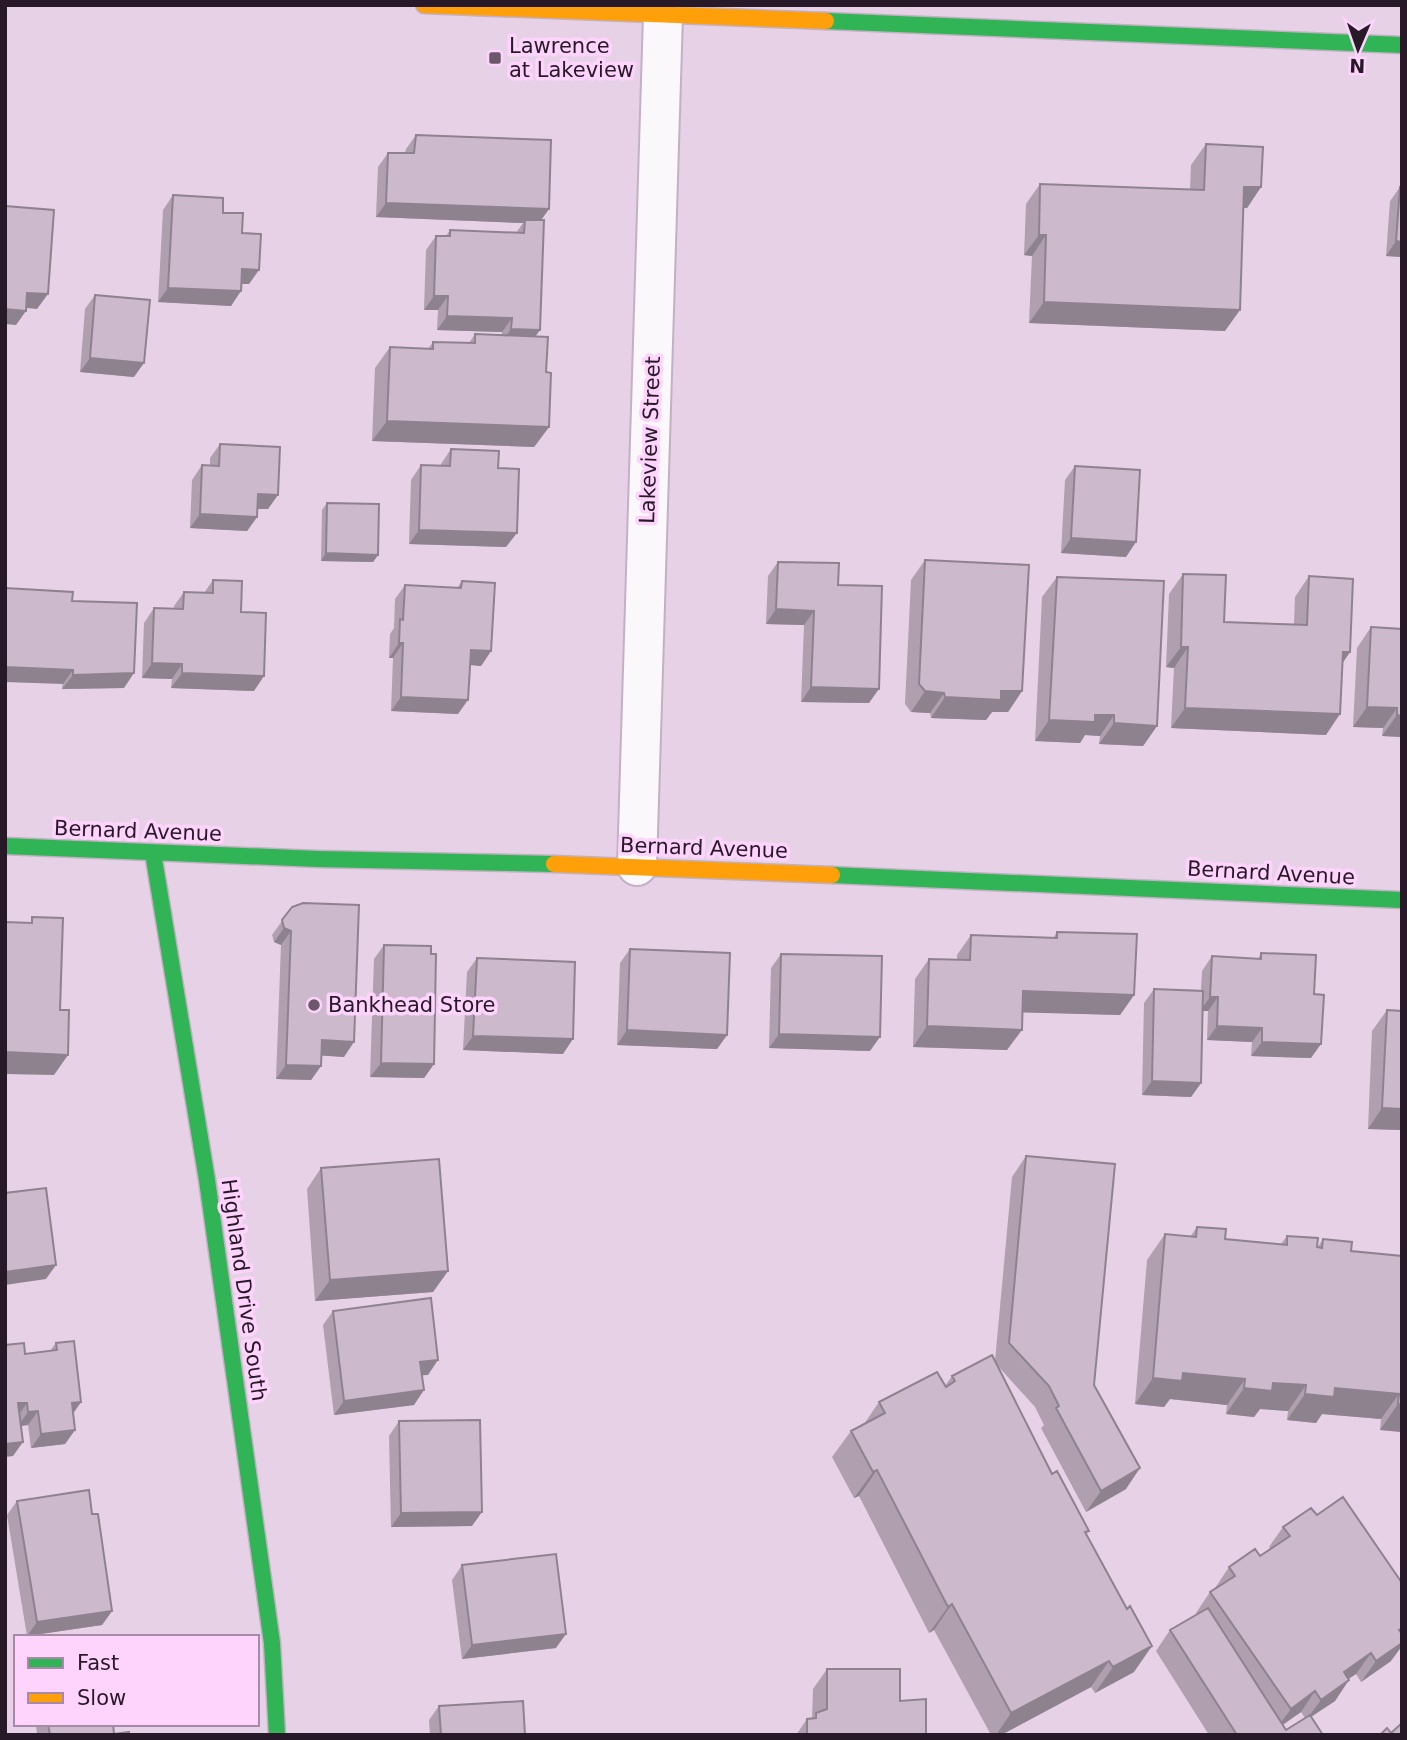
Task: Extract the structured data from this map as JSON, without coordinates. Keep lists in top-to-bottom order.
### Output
{
  "streets": {
    "street": ["Lakeview Street", "Bernard Avenue", "Highland Drive South"]
  },
  "crossings": [
    ["Lakeview Street", "Bernard Avenue"],
    ["Bernard Avenue", "Highland Drive South"]
  ],
  "places": {
    "transit": ["Lawrence at Lakeview"],
    "other": ["Bankhead Store"]
  },
  "legend": ["Fast", "Slow"],
  "north": "bottom"
}
